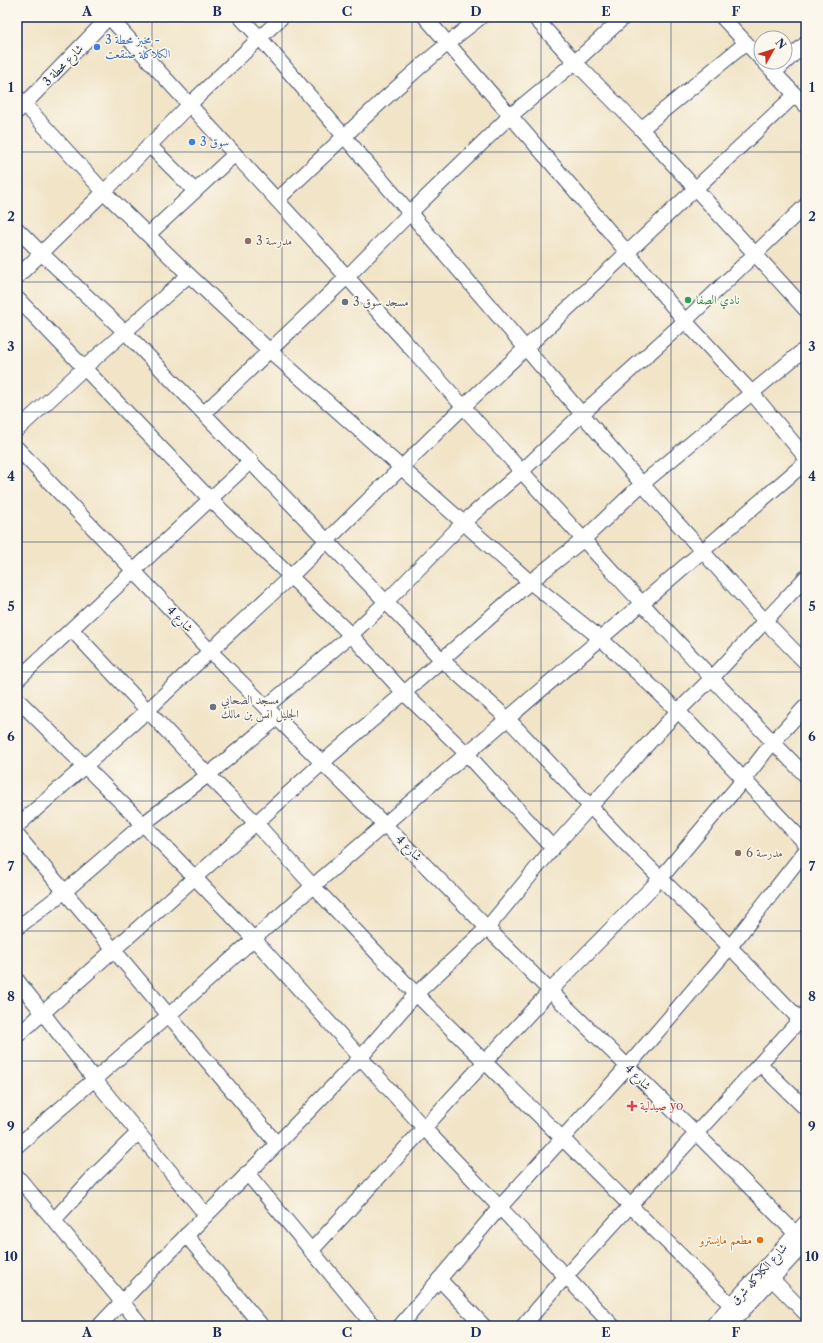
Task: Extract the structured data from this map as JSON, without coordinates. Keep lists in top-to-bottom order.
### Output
{
  "streets": {
    "street": ["شارع محطة 3", "شارع 4", "شارع الكلاكله شرق"]
  },
  "crossings": [
    ["شارع 4", "شارع الكلاكله شرق"]
  ],
  "places": {
    "other": [
      "مخبز محطة 3 - الكلاكلة صنقعت",
      "سوق 3",
      "مدرسة 3",
      "نادي الصفا",
      "مسجد سوق 3",
      "مسجد الصحابي الجليل انس بن مالك",
      "مدرسة 6",
      "مطعم مايسترو"
    ],
    "health": ["صيدلية yo"]
  },
  "north": "top right",
  "grid": {
    "columns": [
      "A",
      "B",
      "C",
      "D",
      "E",
      "F"
    ],
    "rows": [
      "1",
      "2",
      "3",
      "4",
      "5",
      "6",
      "7",
      "8",
      "9",
      "10"
    ]
  }
}
